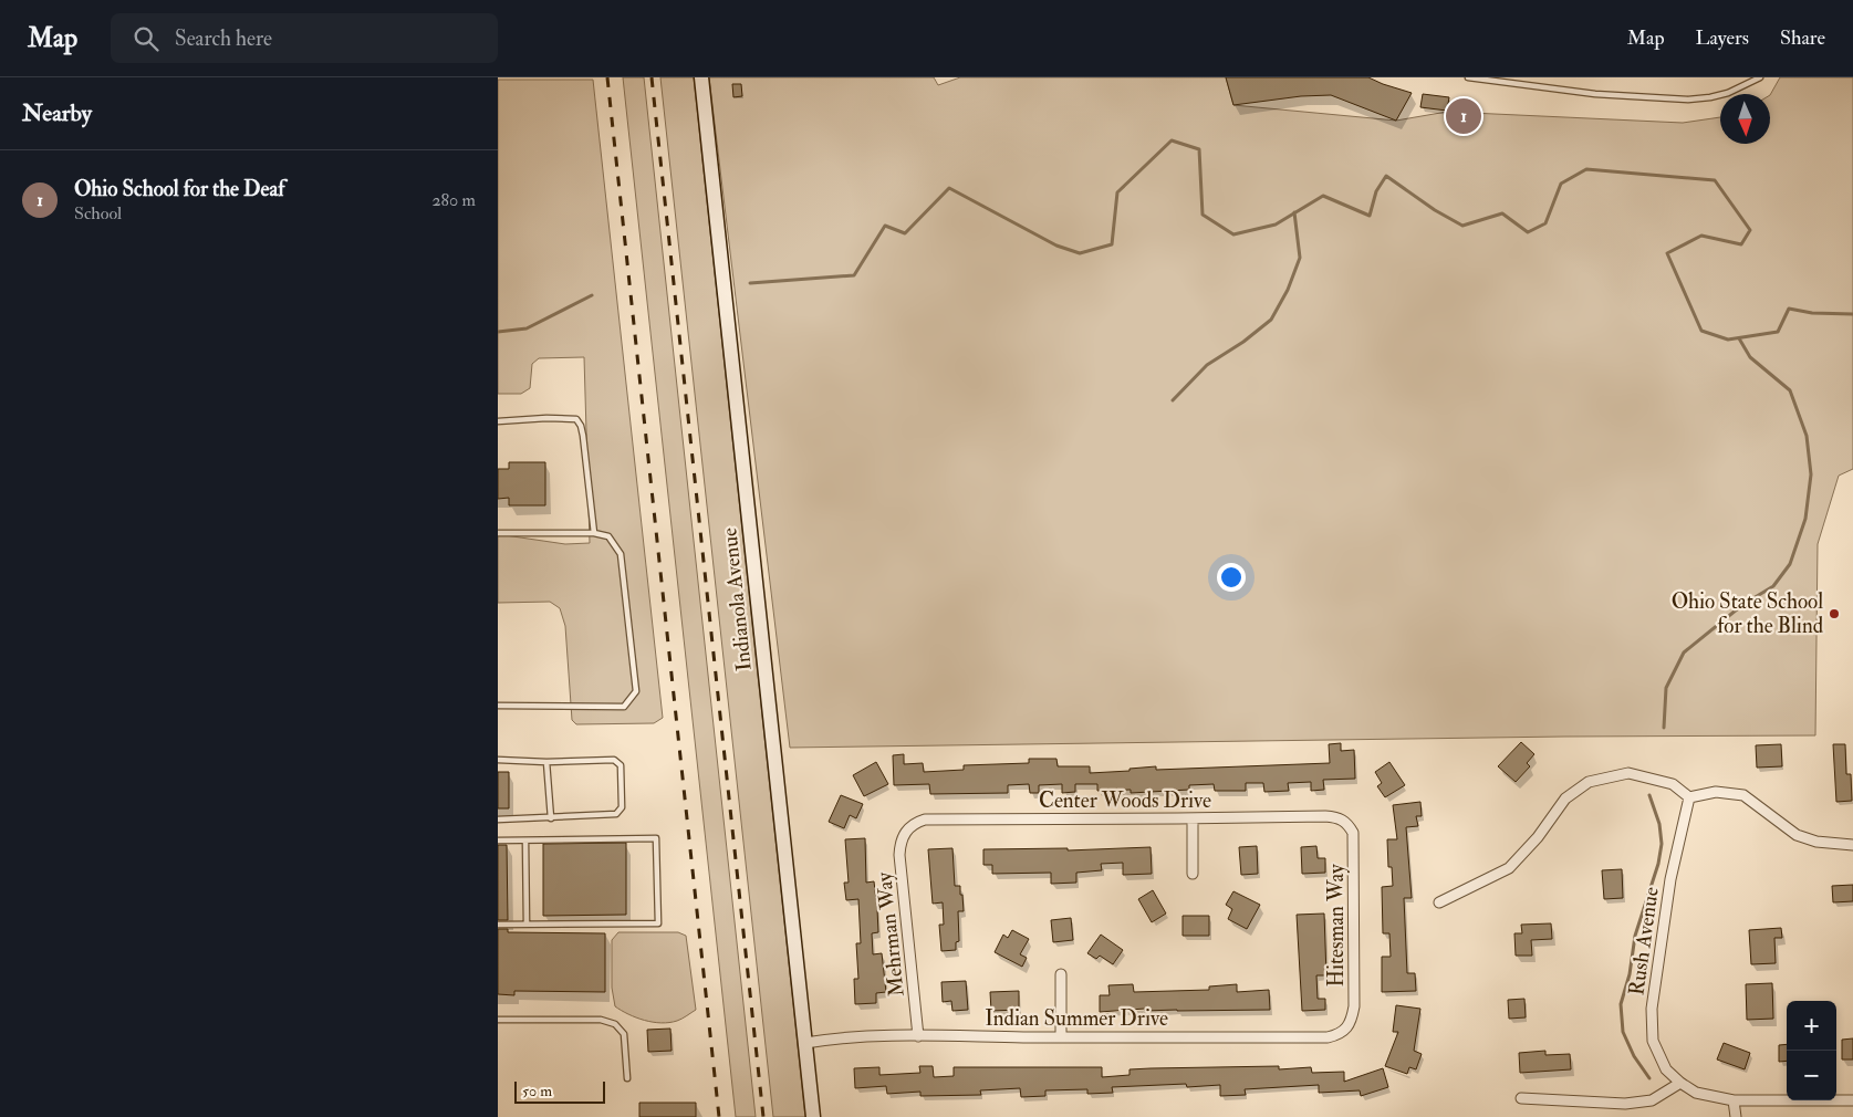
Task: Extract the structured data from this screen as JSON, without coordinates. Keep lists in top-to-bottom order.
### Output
{
  "streets": {
    "main road": ["Indianola Avenue"],
    "street": [
      "Center Woods Drive",
      "Hitesman Way",
      "Mehrman Way",
      "Rush Avenue",
      "Indian Summer Drive"
    ]
  },
  "crossings": [
    ["Indianola Avenue", "Indian Summer Drive"],
    ["Center Woods Drive", "Hitesman Way"],
    ["Center Woods Drive", "Mehrman Way"],
    ["Hitesman Way", "Indian Summer Drive"],
    ["Mehrman Way", "Indian Summer Drive"]
  ],
  "places": ["Ohio State School for the Blind"],
  "scale_bar": "50 m",
  "north": "bottom",
  "page": {
    "header": "Map",
    "search": "Search here",
    "nav": ["Map", "Layers", "Share"],
    "heading": "Nearby",
    "pins": "1",
    "list": [
      {
        "mark": "1",
        "name": "Ohio School for the Deaf",
        "note": "School",
        "value": "280 m"
      }
    ],
    "map_buttons": ["+", "−"],
    "scale": "50 m"
  }
}
